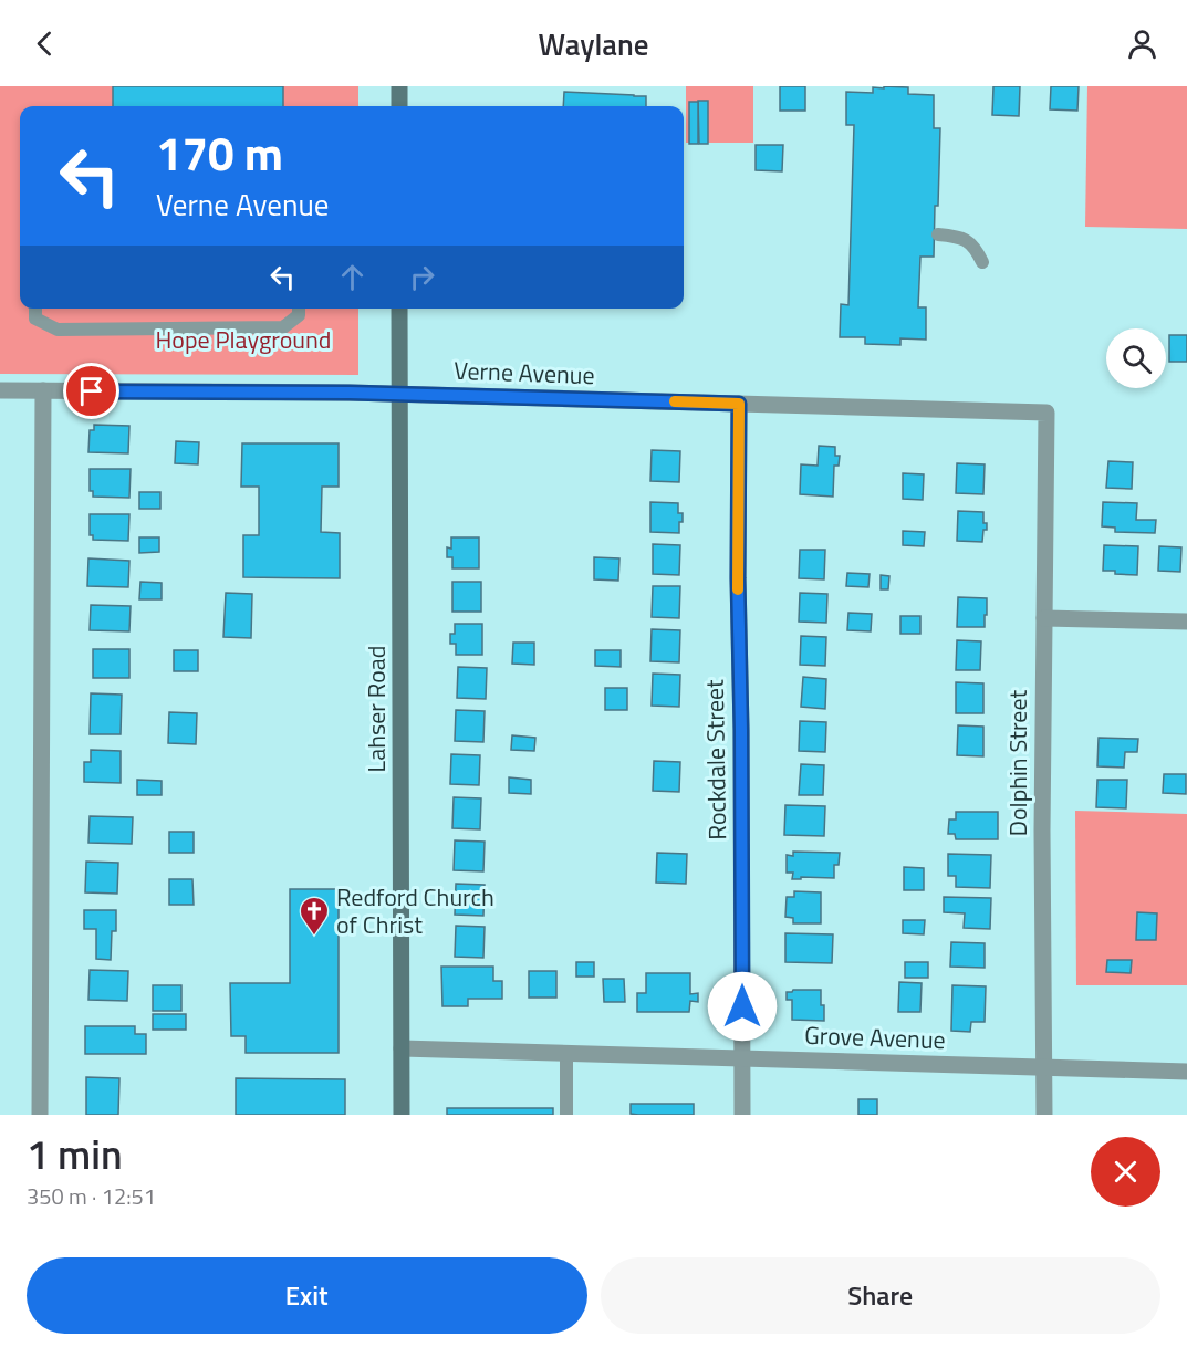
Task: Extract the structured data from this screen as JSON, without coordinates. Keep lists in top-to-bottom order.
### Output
{
  "streets": {
    "main road": ["Lahser Road"],
    "street": [
      "Verne Avenue",
      "Rockdale Street",
      "Dolphin Street",
      "Grove Avenue"
    ]
  },
  "crossings": [
    ["Verne Avenue", "Lahser Road"],
    ["Verne Avenue", "Rockdale Street"],
    ["Verne Avenue", "Dolphin Street"],
    ["Lahser Road", "Grove Avenue"],
    ["Rockdale Street", "Grove Avenue"],
    ["Dolphin Street", "Grove Avenue"]
  ],
  "parks": ["Hope Playground"],
  "places": {
    "church": ["Redford Church of Christ"]
  },
  "page": {
    "header": "Waylane",
    "turn": ["170 m", "Verne Avenue"],
    "heading": ["1 min", "350 m · 12:51"],
    "buttons": ["Exit", "Share"]
  }
}
